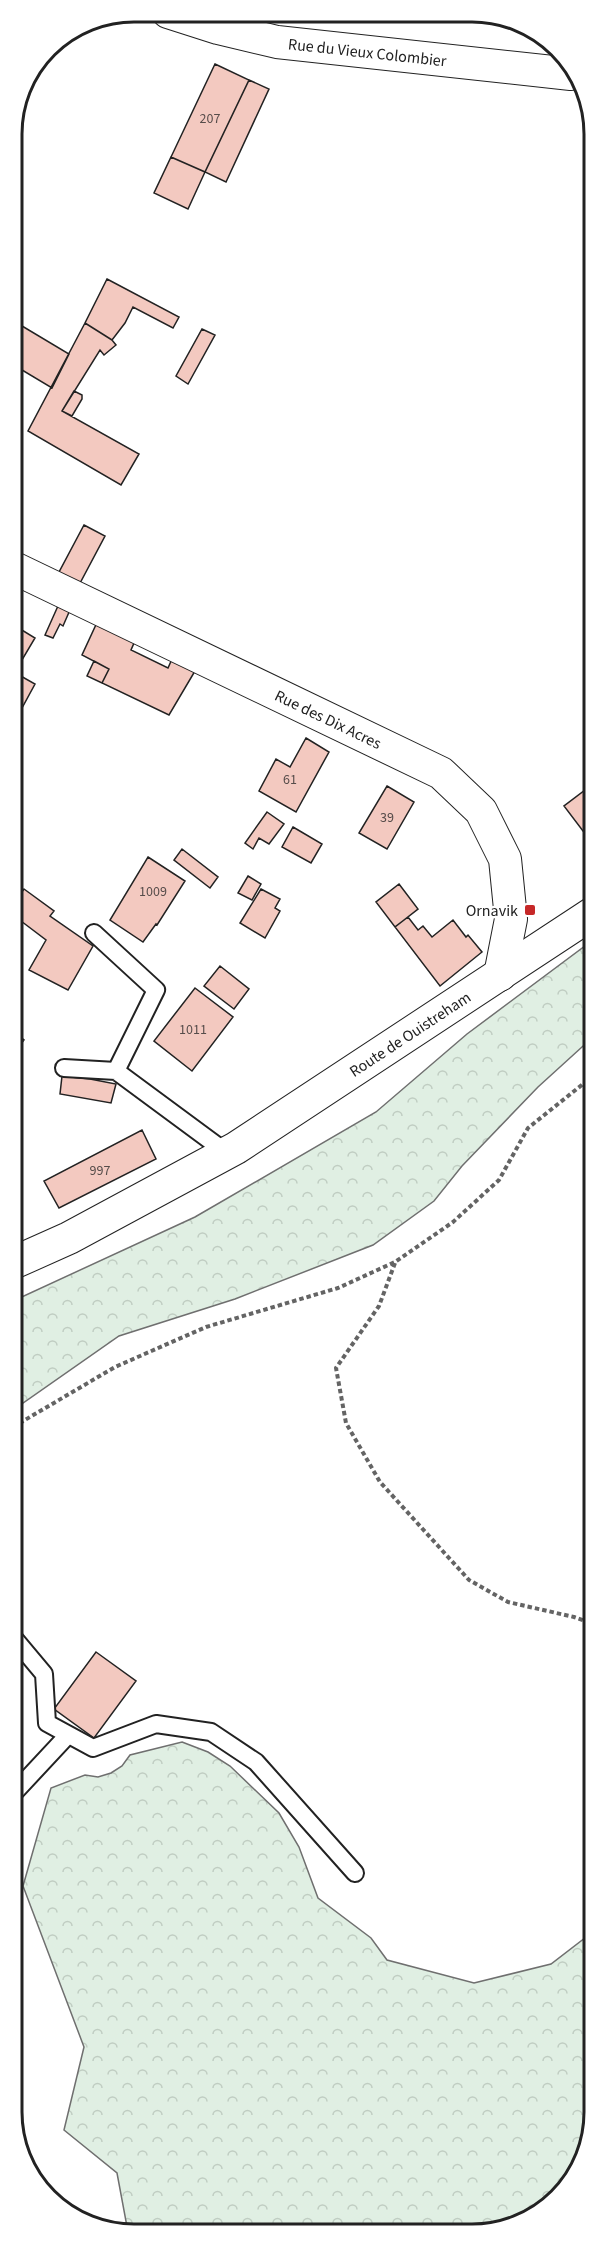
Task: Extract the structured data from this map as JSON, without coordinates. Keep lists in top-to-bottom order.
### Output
{
  "streets": {
    "street": ["Rue du Vieux Colombier", "Rue des Dix Acres", "Route de Ouistreham"]
  },
  "crossings": [
    ["Rue des Dix Acres", "Route de Ouistreham"]
  ],
  "places": {
    "transit": ["Ornavik"]
  },
  "house_numbers": [
    "207",
    "61",
    "39",
    "1009",
    "1011",
    "997"
  ]
}
